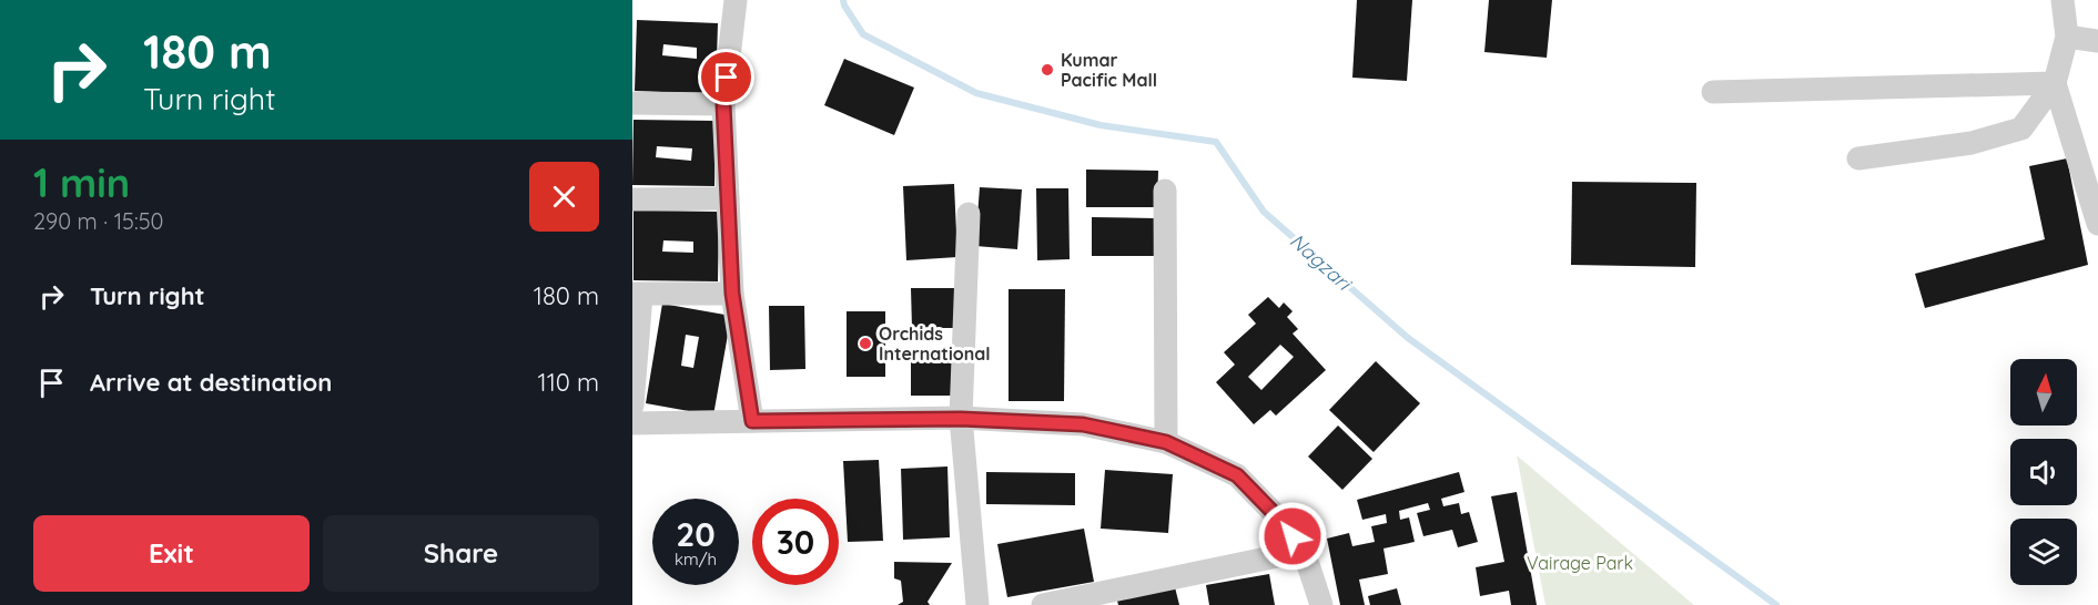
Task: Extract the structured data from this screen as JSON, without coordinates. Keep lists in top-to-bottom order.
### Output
{
  "water": ["Nagzari"],
  "parks": ["Vairage Park"],
  "places": ["Kumar Pacific Mall", "Orchids International"],
  "north": "top",
  "page": {
    "turn": ["180 m", "Turn right"],
    "heading": ["1 min", "290 m · 15:50"],
    "list": [
      {
        "name": "Turn right",
        "value": "180 m"
      },
      {
        "name": "Arrive at destination",
        "value": "110 m"
      }
    ],
    "speed": "20 km/h",
    "limit": "30",
    "buttons": ["Exit", "Share"]
  }
}
